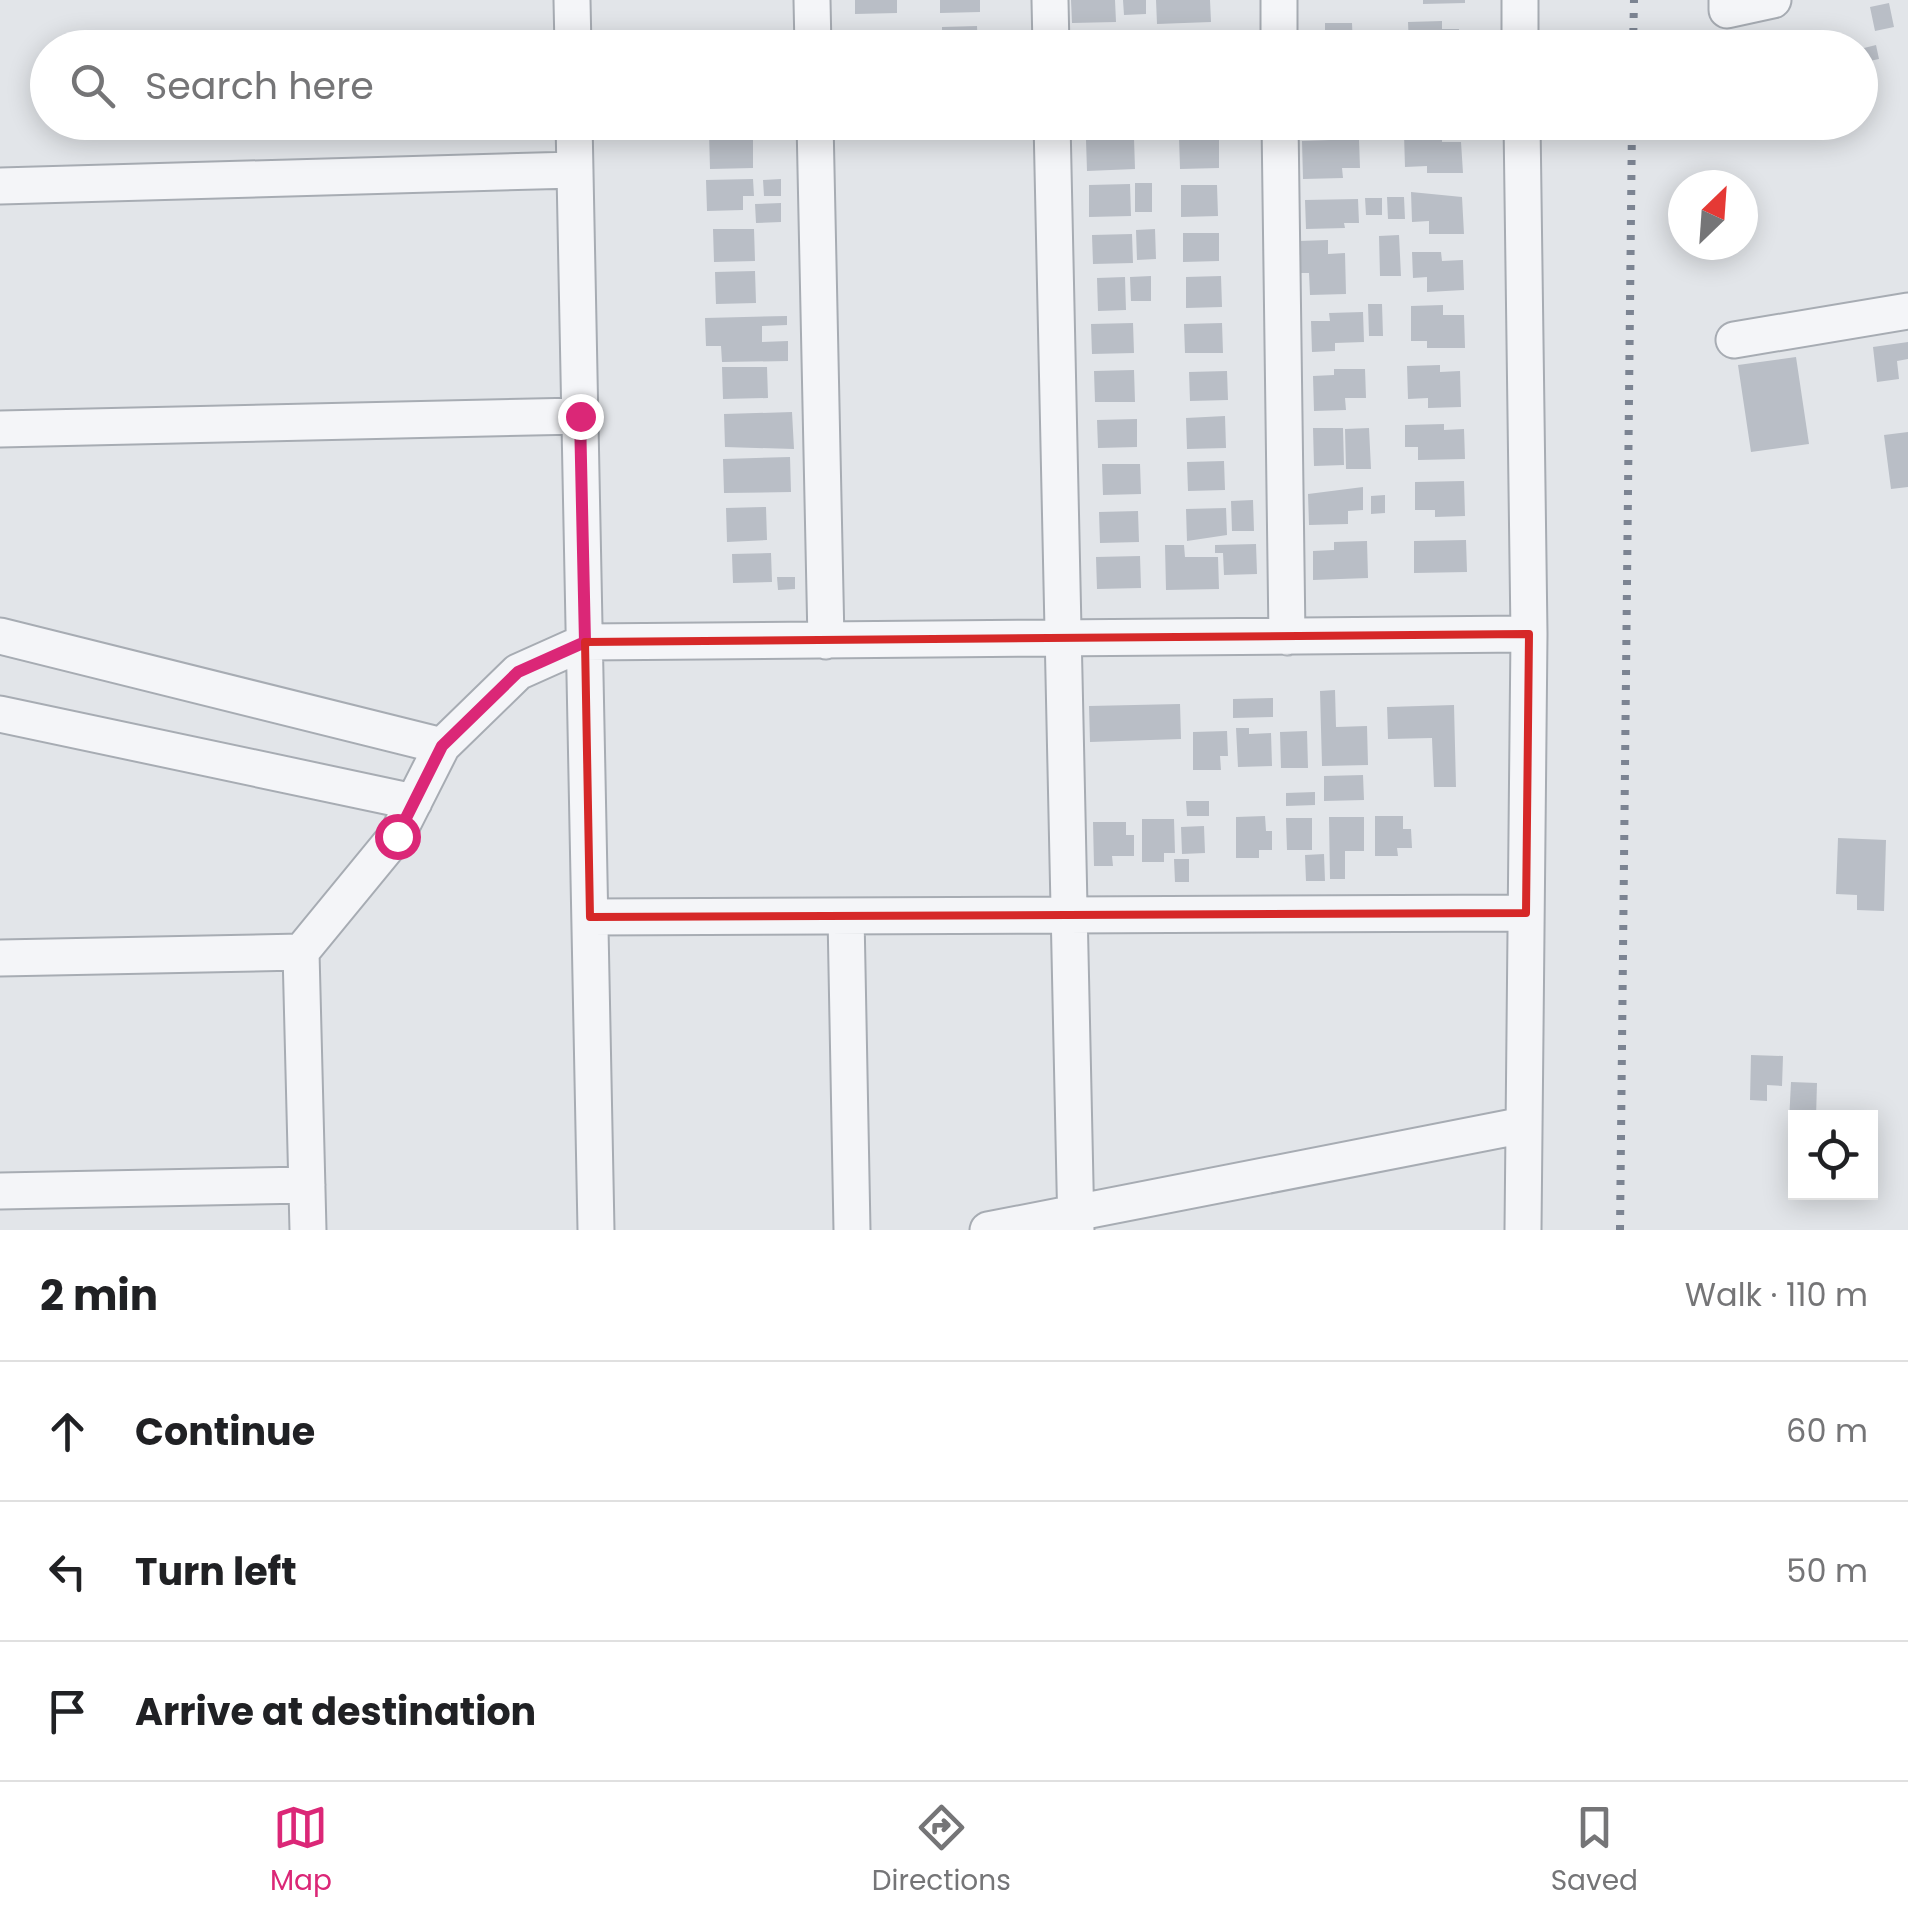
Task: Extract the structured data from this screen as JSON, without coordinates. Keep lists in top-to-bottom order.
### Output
{
  "north": "top right",
  "page": {
    "search": "Search here",
    "heading": ["2 min", "Walk · 110 m"],
    "list": [
      ["Continue", "60 m"],
      ["Turn left", "50 m"],
      "Arrive at destination"
    ],
    "nav": ["Map", "Directions", "Saved"]
  }
}
